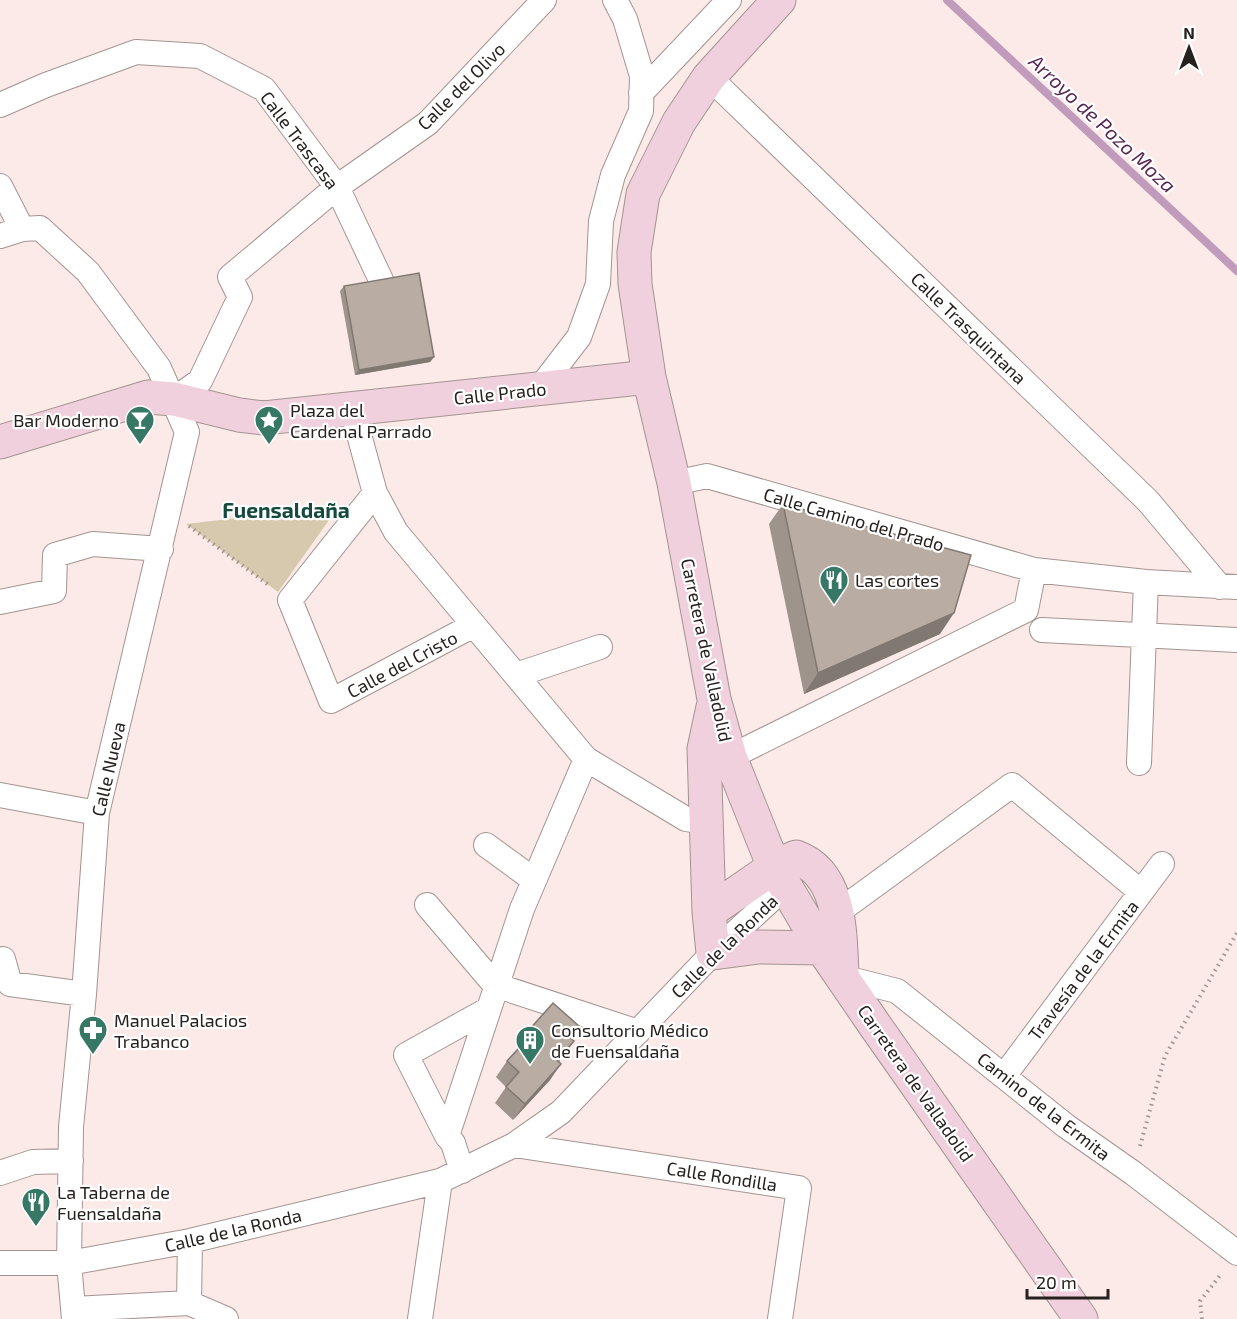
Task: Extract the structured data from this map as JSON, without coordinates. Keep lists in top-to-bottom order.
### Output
{
  "streets": {
    "street": [
      "Calle del Olivo",
      "Calle Trascasa",
      "Calle Trasquintana",
      "Calle Prado",
      "Calle Camino del Prado",
      "Carretera de Valladolid",
      "Calle del Cristo",
      "Calle Nueva",
      "Calle de la Ronda",
      "Travesía de la Ermita",
      "Camino de la Ermita",
      "Calle Rondilla"
    ]
  },
  "crossings": [
    ["Calle del Olivo", "Calle Trascasa"],
    ["Calle Trasquintana", "Calle Camino del Prado"],
    ["Calle Trasquintana", "Carretera de Valladolid"],
    ["Calle Prado", "Carretera de Valladolid"],
    ["Calle Prado", "Calle del Cristo"],
    ["Calle Camino del Prado", "Carretera de Valladolid"],
    ["Carretera de Valladolid", "Calle de la Ronda"],
    ["Carretera de Valladolid", "Camino de la Ermita"],
    ["Calle Nueva", "Calle de la Ronda"],
    ["Calle de la Ronda", "Calle Rondilla"],
    ["Travesía de la Ermita", "Camino de la Ermita"]
  ],
  "districts": ["Fuensaldaña"],
  "water": ["Arroyo de Pozo Moza"],
  "places": {
    "bar": ["Bar Moderno"],
    "place": ["Plaza del Cardenal Parrado"],
    "restaurant": ["Las cortes", "La Taberna de Fuensaldaña"],
    "pharmacy": ["Manuel Palacios Trabanco"],
    "building": ["Consultorio Médico de Fuensaldaña"]
  },
  "scale_bar": "20 m",
  "north": "top"
}
